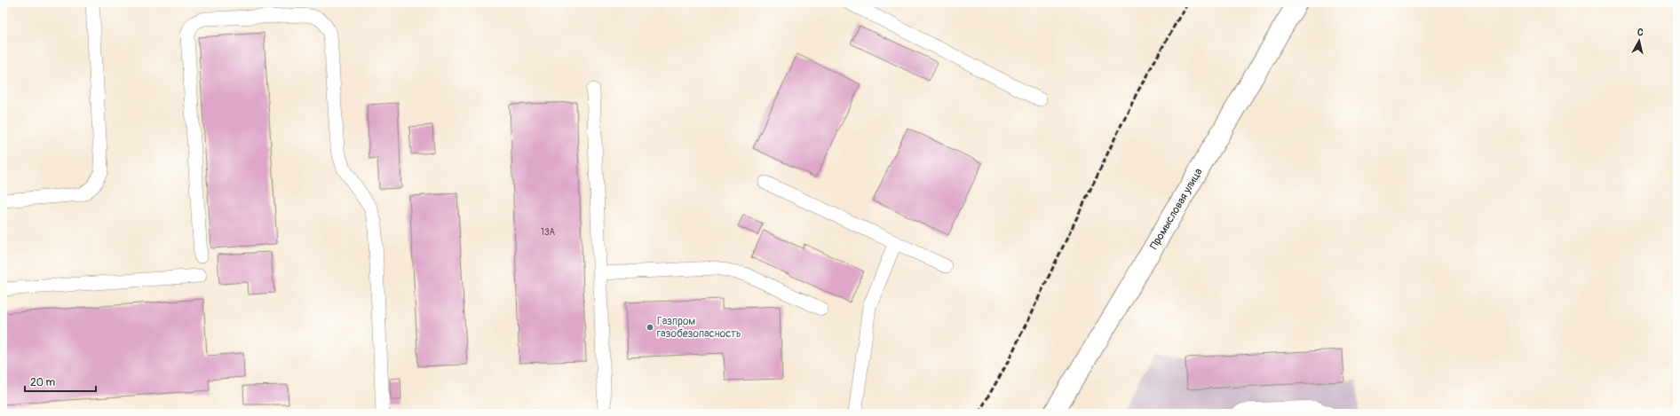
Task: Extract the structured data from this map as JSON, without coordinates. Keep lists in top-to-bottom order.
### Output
{
  "streets": {
    "highway": ["Промысловая улица"]
  },
  "places": ["Газпром газобезопасность"],
  "house_numbers": ["13А"],
  "scale_bar": "20 m",
  "north": "top"
}
